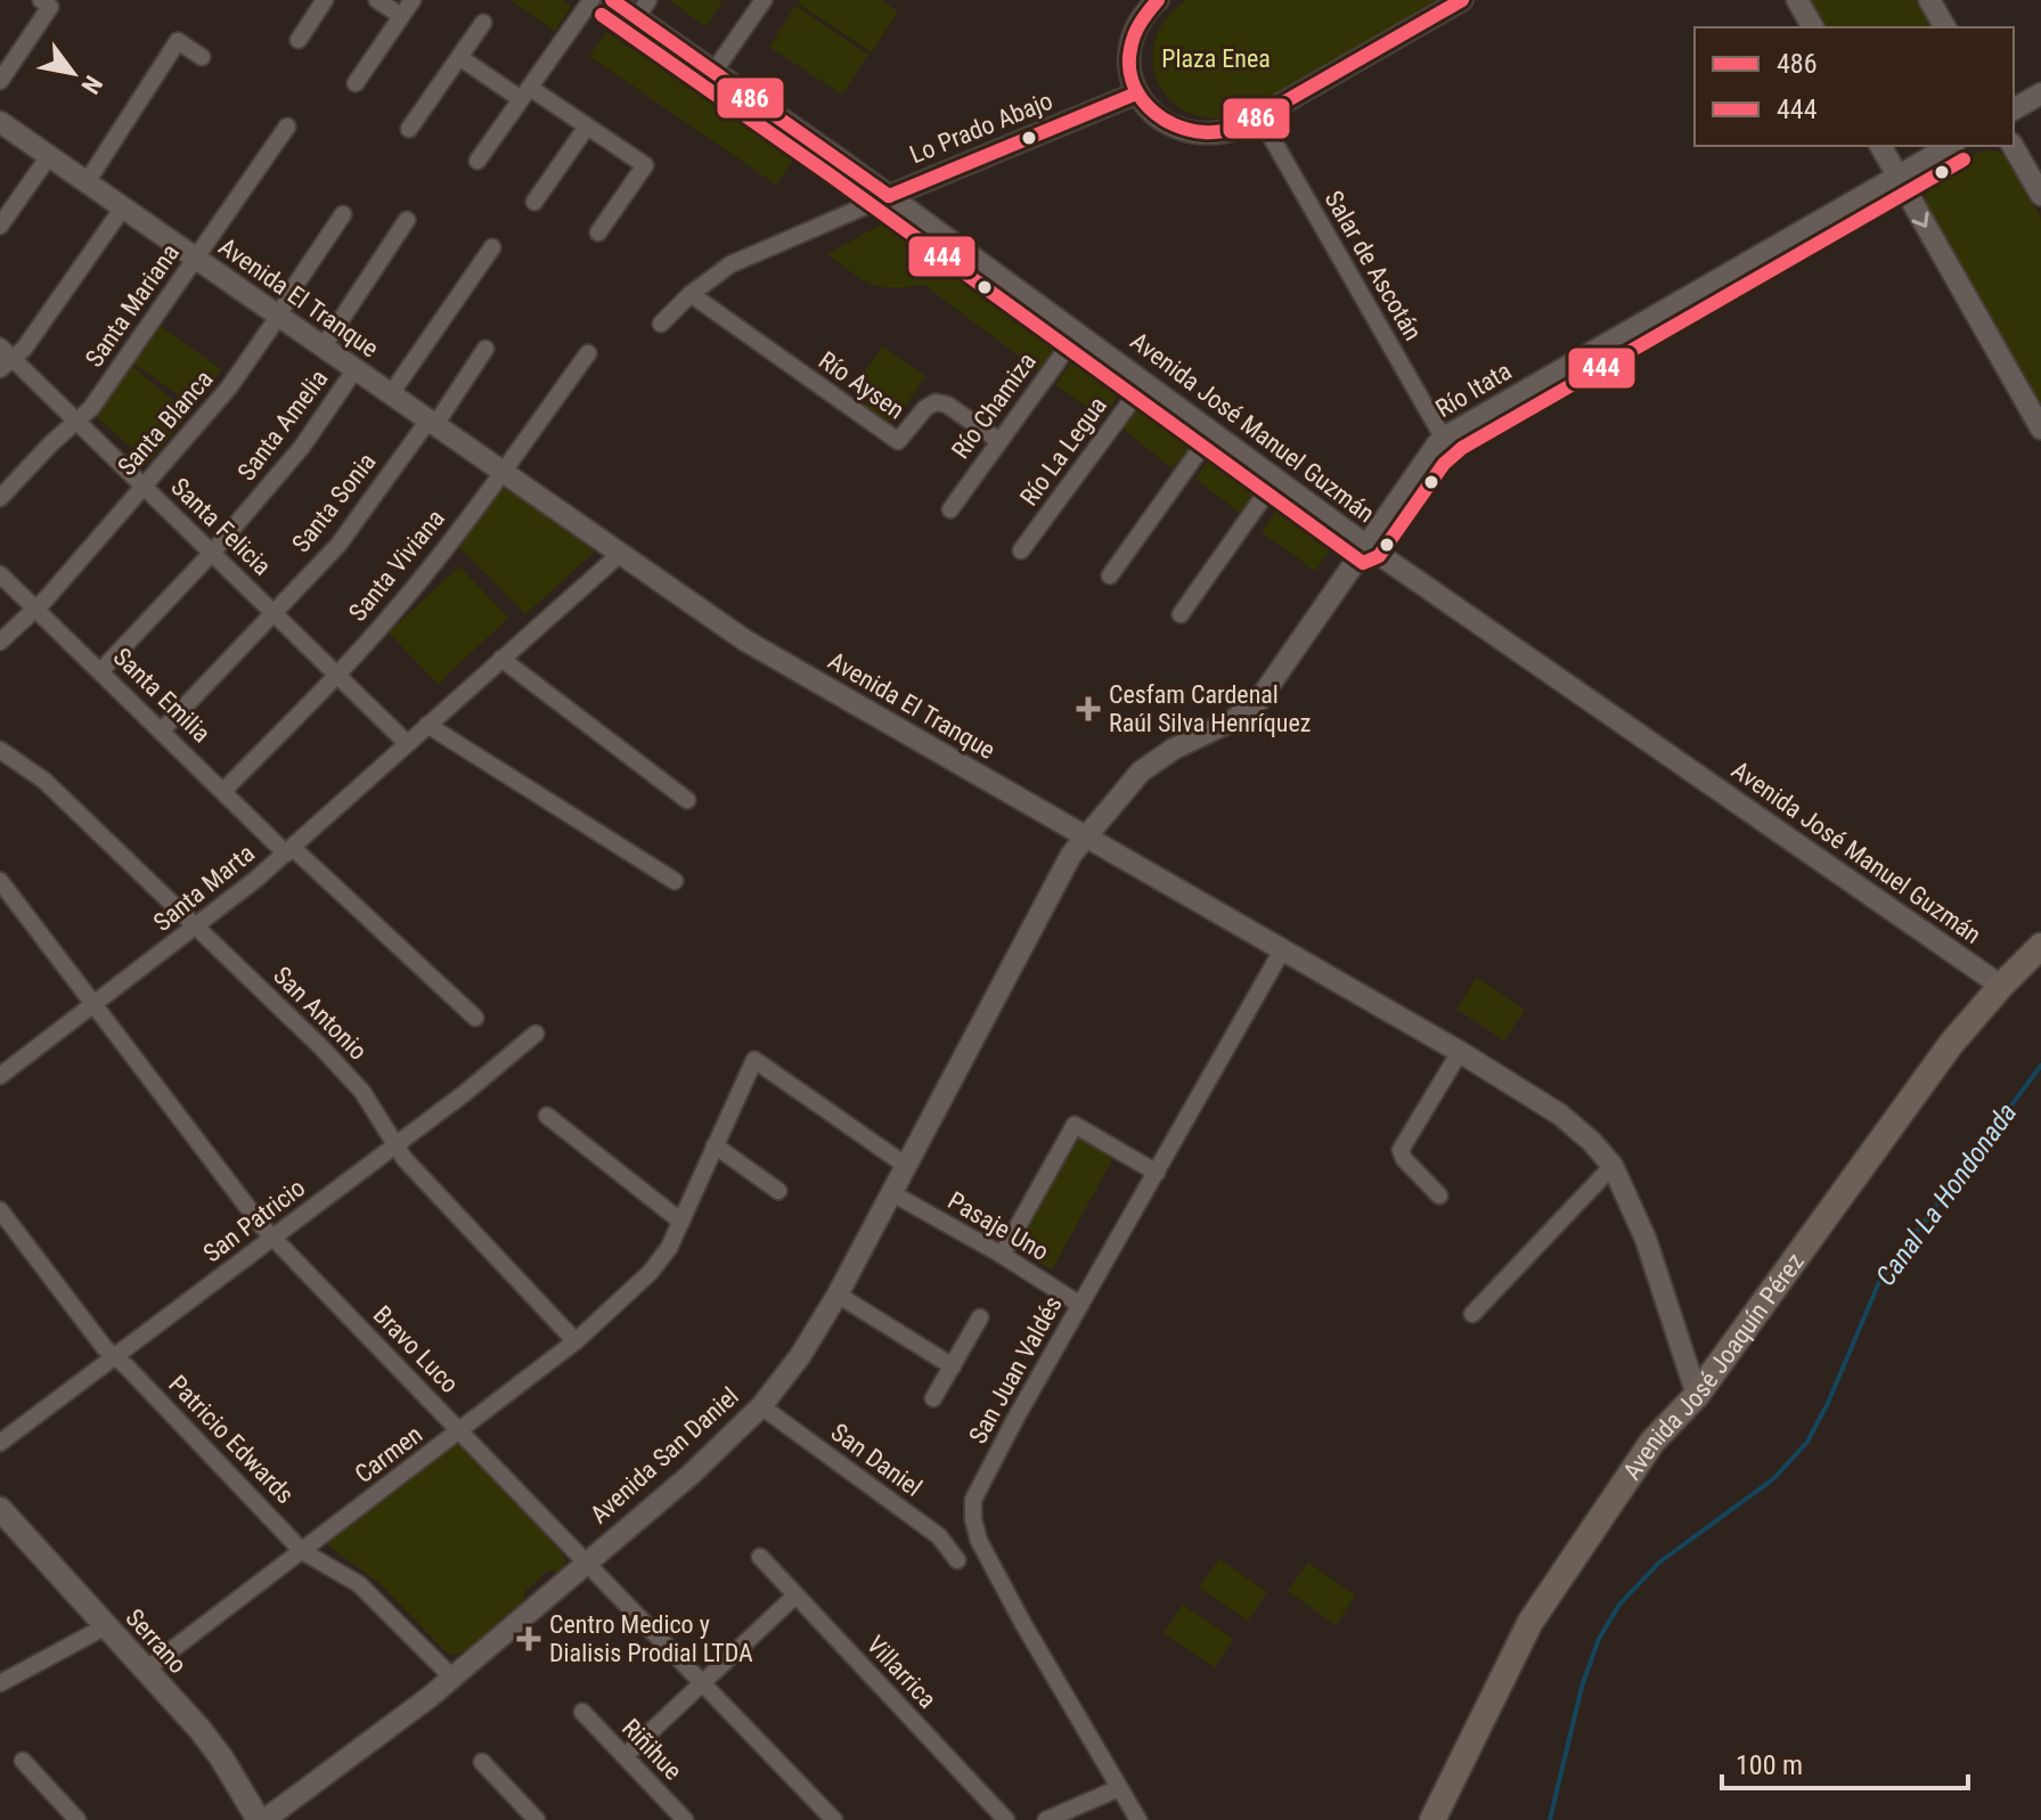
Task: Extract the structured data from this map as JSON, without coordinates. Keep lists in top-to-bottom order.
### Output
{
  "streets": {
    "main road": ["Avenida José Joaquín Pérez", "Serrano"],
    "street": [
      "Lo Prado Abajo",
      "Salar de Ascotán",
      "Avenida El Tranque",
      "Santa Mariana",
      "Río Aysen",
      "Río Itata",
      "Río Chamiza",
      "Santa Blanca",
      "Santa Amelia",
      "Avenida José Manuel Guzmán",
      "Río La Legua",
      "Santa Sonia",
      "Santa Felicia",
      "Santa Viviana",
      "Santa Emilia",
      "Santa Marta",
      "San Antonio",
      "San Patricio",
      "Pasaje Uno",
      "Bravo Luco",
      "San Juan Valdés",
      "Patricio Edwards",
      "Carmen",
      "Avenida San Daniel",
      "San Daniel",
      "Villarrica",
      "Riñihue"
    ]
  },
  "crossings": [
    ["Lo Prado Abajo", "Río Aysen"],
    ["Lo Prado Abajo", "Avenida José Manuel Guzmán"],
    ["Salar de Ascotán", "Río Itata"],
    ["Avenida El Tranque", "Santa Mariana"],
    ["Avenida El Tranque", "Río Itata"],
    ["Avenida El Tranque", "Santa Blanca"],
    ["Avenida El Tranque", "Santa Amelia"],
    ["Avenida El Tranque", "Santa Sonia"],
    ["Avenida El Tranque", "Santa Viviana"],
    ["Avenida El Tranque", "Santa Marta"],
    ["Avenida El Tranque", "Avenida José Joaquín Pérez"],
    ["Avenida El Tranque", "San Juan Valdés"],
    ["Avenida El Tranque", "Avenida San Daniel"],
    ["Santa Mariana", "Santa Felicia"],
    ["Río Aysen", "Río Chamiza"],
    ["Río Itata", "Avenida José Manuel Guzmán"],
    ["Río Itata", "Avenida San Daniel"],
    ["Río Chamiza", "Avenida José Manuel Guzmán"],
    ["Santa Blanca", "Santa Felicia"],
    ["Santa Blanca", "Santa Emilia"],
    ["Santa Amelia", "Santa Felicia"],
    ["Santa Amelia", "Santa Emilia"],
    ["Avenida José Manuel Guzmán", "Río La Legua"],
    ["Avenida José Manuel Guzmán", "Avenida José Joaquín Pérez"],
    ["Santa Sonia", "Santa Felicia"],
    ["Santa Sonia", "Santa Emilia"],
    ["Santa Felicia", "Santa Viviana"],
    ["Santa Felicia", "Santa Marta"],
    ["Santa Viviana", "Santa Emilia"],
    ["Santa Emilia", "Santa Marta"],
    ["Santa Marta", "San Antonio"],
    ["Santa Marta", "Bravo Luco"],
    ["San Antonio", "San Patricio"],
    ["San Antonio", "Carmen"],
    ["San Patricio", "Bravo Luco"],
    ["San Patricio", "Patricio Edwards"],
    ["Pasaje Uno", "San Juan Valdés"],
    ["Pasaje Uno", "Avenida San Daniel"],
    ["Bravo Luco", "Carmen"],
    ["Bravo Luco", "Avenida San Daniel"],
    ["Patricio Edwards", "Carmen"],
    ["Patricio Edwards", "Avenida San Daniel"],
    ["Carmen", "Avenida San Daniel"],
    ["Carmen", "Serrano"],
    ["Avenida San Daniel", "San Daniel"],
    ["Avenida San Daniel", "Serrano"]
  ],
  "water": ["Canal La Hondonada"],
  "parks": ["Plaza Enea"],
  "places": {
    "health": ["Cesfam Cardenal Raúl Silva Henríquez", "Centro Medico y Dialisis Prodial LTDA"]
  },
  "lines": ["transit line 486", "transit line 444"],
  "legend": ["486", "444"],
  "scale_bar": "100 m",
  "north": "bottom right"
}
